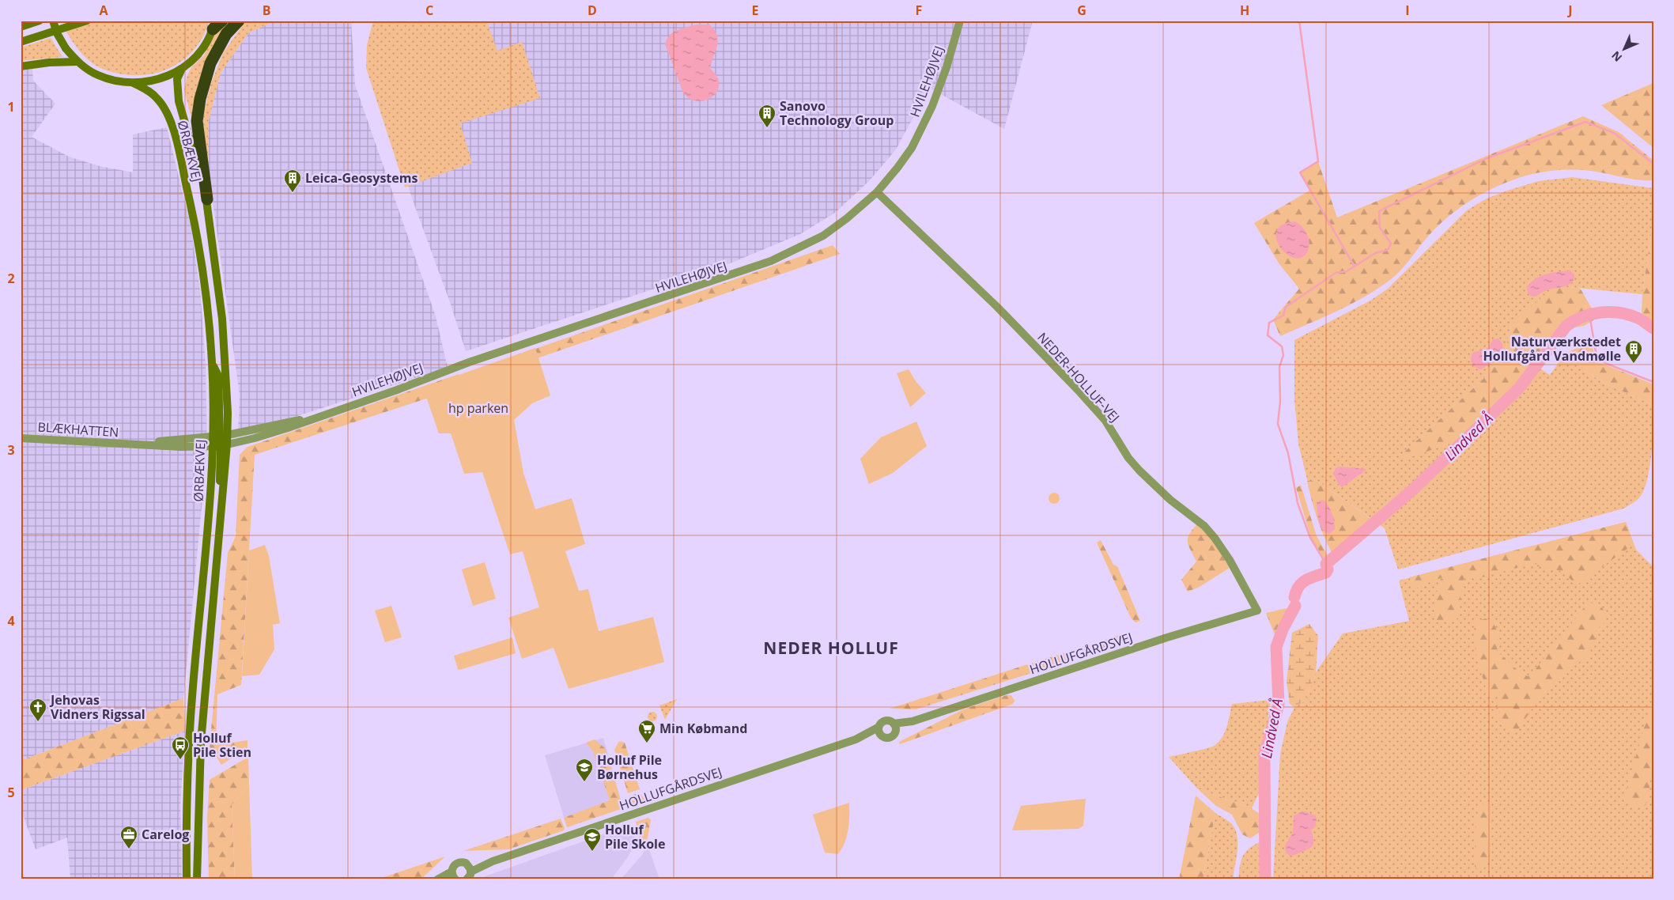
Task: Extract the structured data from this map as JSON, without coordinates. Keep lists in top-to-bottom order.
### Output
{
  "streets": {
    "main road": ["ØRBÆKVEJ"],
    "street": [
      "HVILEHØJVEJ",
      "NEDER-HOLLUF-VEJ",
      "BLÆKHATTEN",
      "HOLLUFGÅRDSVEJ"
    ]
  },
  "crossings": [
    ["HVILEHØJVEJ", "ØRBÆKVEJ"],
    ["HVILEHØJVEJ", "NEDER-HOLLUF-VEJ"],
    ["HVILEHØJVEJ", "BLÆKHATTEN"],
    ["ØRBÆKVEJ", "BLÆKHATTEN"],
    ["NEDER-HOLLUF-VEJ", "HOLLUFGÅRDSVEJ"]
  ],
  "districts": ["NEDER HOLLUF"],
  "water": ["Lindved Å"],
  "parks": ["hp parken"],
  "places": {
    "building": ["Sanovo Technology Group", "Leica-Geosystems", "Naturværkstedet Hollufgård Vandmølle"],
    "church": ["Jehovas Vidners Rigssal"],
    "supermarket": ["Min Købmand"],
    "bus stop": ["Holluf Pile Stien"],
    "school or university": ["Holluf Pile Børnehus", "Holluf Pile Skole"],
    "office": ["Carelog"]
  },
  "north": "bottom left",
  "grid": {
    "columns": [
      "A",
      "B",
      "C",
      "D",
      "E",
      "F",
      "G",
      "H",
      "I",
      "J"
    ],
    "rows": [
      "1",
      "2",
      "3",
      "4",
      "5"
    ]
  }
}
